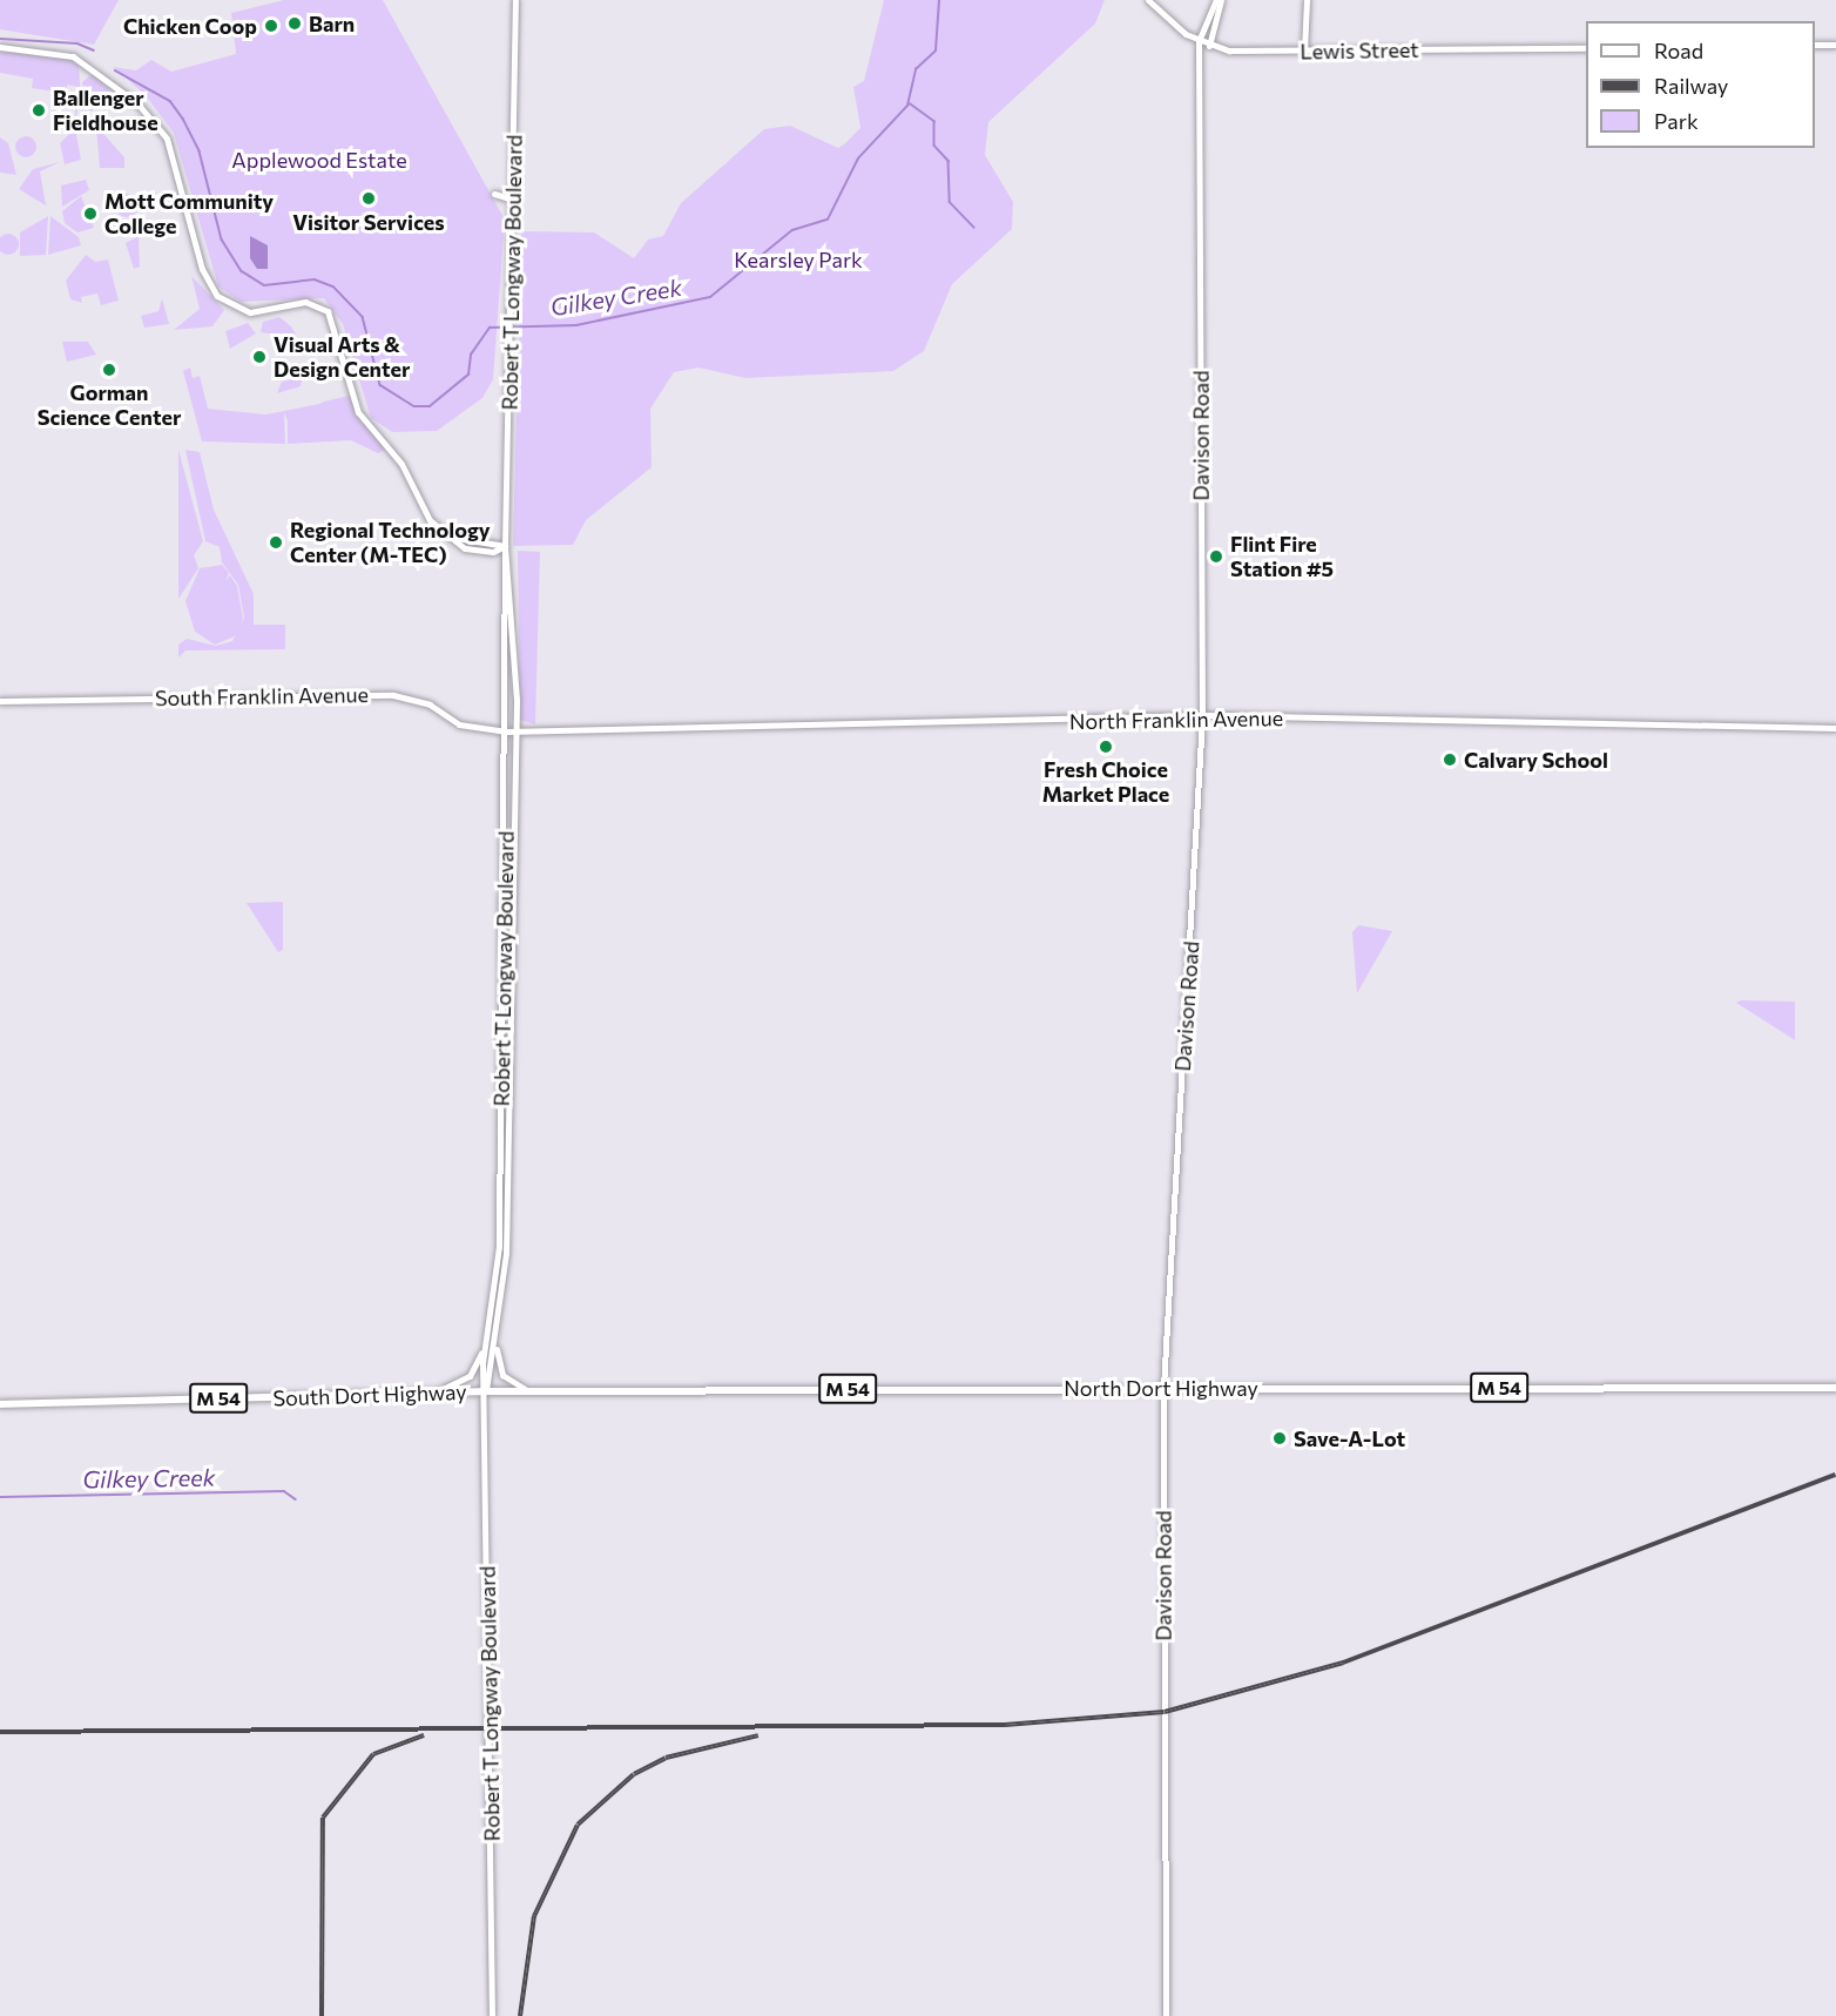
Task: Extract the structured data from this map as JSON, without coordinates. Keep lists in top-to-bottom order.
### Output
{
  "streets": {
    "main road": ["North Dort Highway", "M 54", "South Dort Highway"],
    "street": [
      "Lewis Street",
      "Robert T Longway Boulevard",
      "Davison Road",
      "South Franklin Avenue",
      "North Franklin Avenue"
    ]
  },
  "crossings": [
    ["Lewis Street", "Davison Road"],
    ["Robert T Longway Boulevard", "South Franklin Avenue"],
    ["Robert T Longway Boulevard", "North Franklin Avenue"],
    ["Robert T Longway Boulevard", "North Dort Highway"],
    ["Robert T Longway Boulevard", "South Dort Highway"],
    ["Davison Road", "North Franklin Avenue"],
    ["Davison Road", "North Dort Highway"],
    ["South Franklin Avenue", "North Franklin Avenue"],
    ["North Dort Highway", "South Dort Highway"]
  ],
  "water": ["Gilkey Creek"],
  "parks": ["Applewood Estate", "Kearsley Park"],
  "places": [
    "Barn",
    "Chicken Coop",
    "Ballenger Fieldhouse",
    "Visitor Services",
    "Mott Community College",
    "Visual Arts & Design Center",
    "Gorman Science Center",
    "Regional Technology Center (M-TEC)",
    "Flint Fire Station #5",
    "Fresh Choice Market Place",
    "Calvary School",
    "Save-A-Lot"
  ],
  "legend": ["Road", "Railway", "Park"]
}
